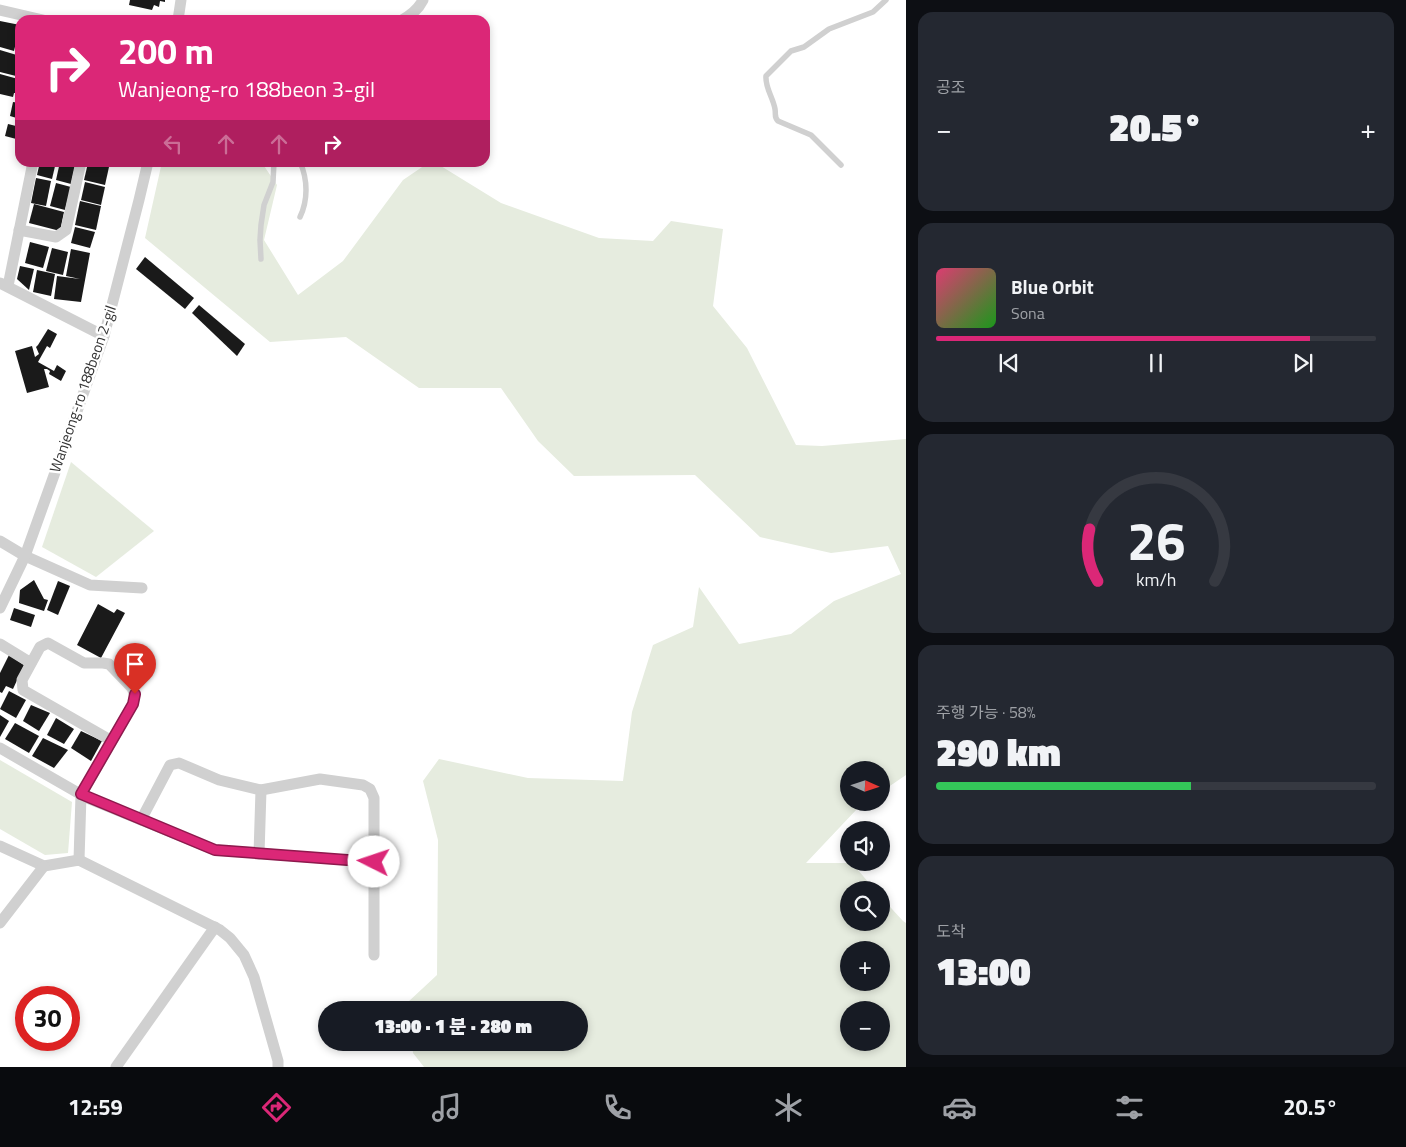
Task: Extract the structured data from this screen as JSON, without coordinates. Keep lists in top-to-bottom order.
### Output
{
  "streets": {
    "street": ["Wanjeong-ro 188beon 2-gil"]
  },
  "north": "right",
  "page": {
    "tile": [
      "공조",
      ["주행 가능 · 58%", "290 km"],
      ["도착", "13:00"]
    ],
    "turn": ["200 m", "Wanjeong-ro 188beon 3-gil"],
    "heat": ["−", "20.5°", "+"],
    "song": ["Blue Orbit", "Sona"],
    "map_buttons": ["+", "−"],
    "limit": "30",
    "trip": "13:00 · 1 분 · 280 m",
    "tabs": ["12:59", "20.5°"],
    "gauge": ["26", "km/h"]
  }
}
